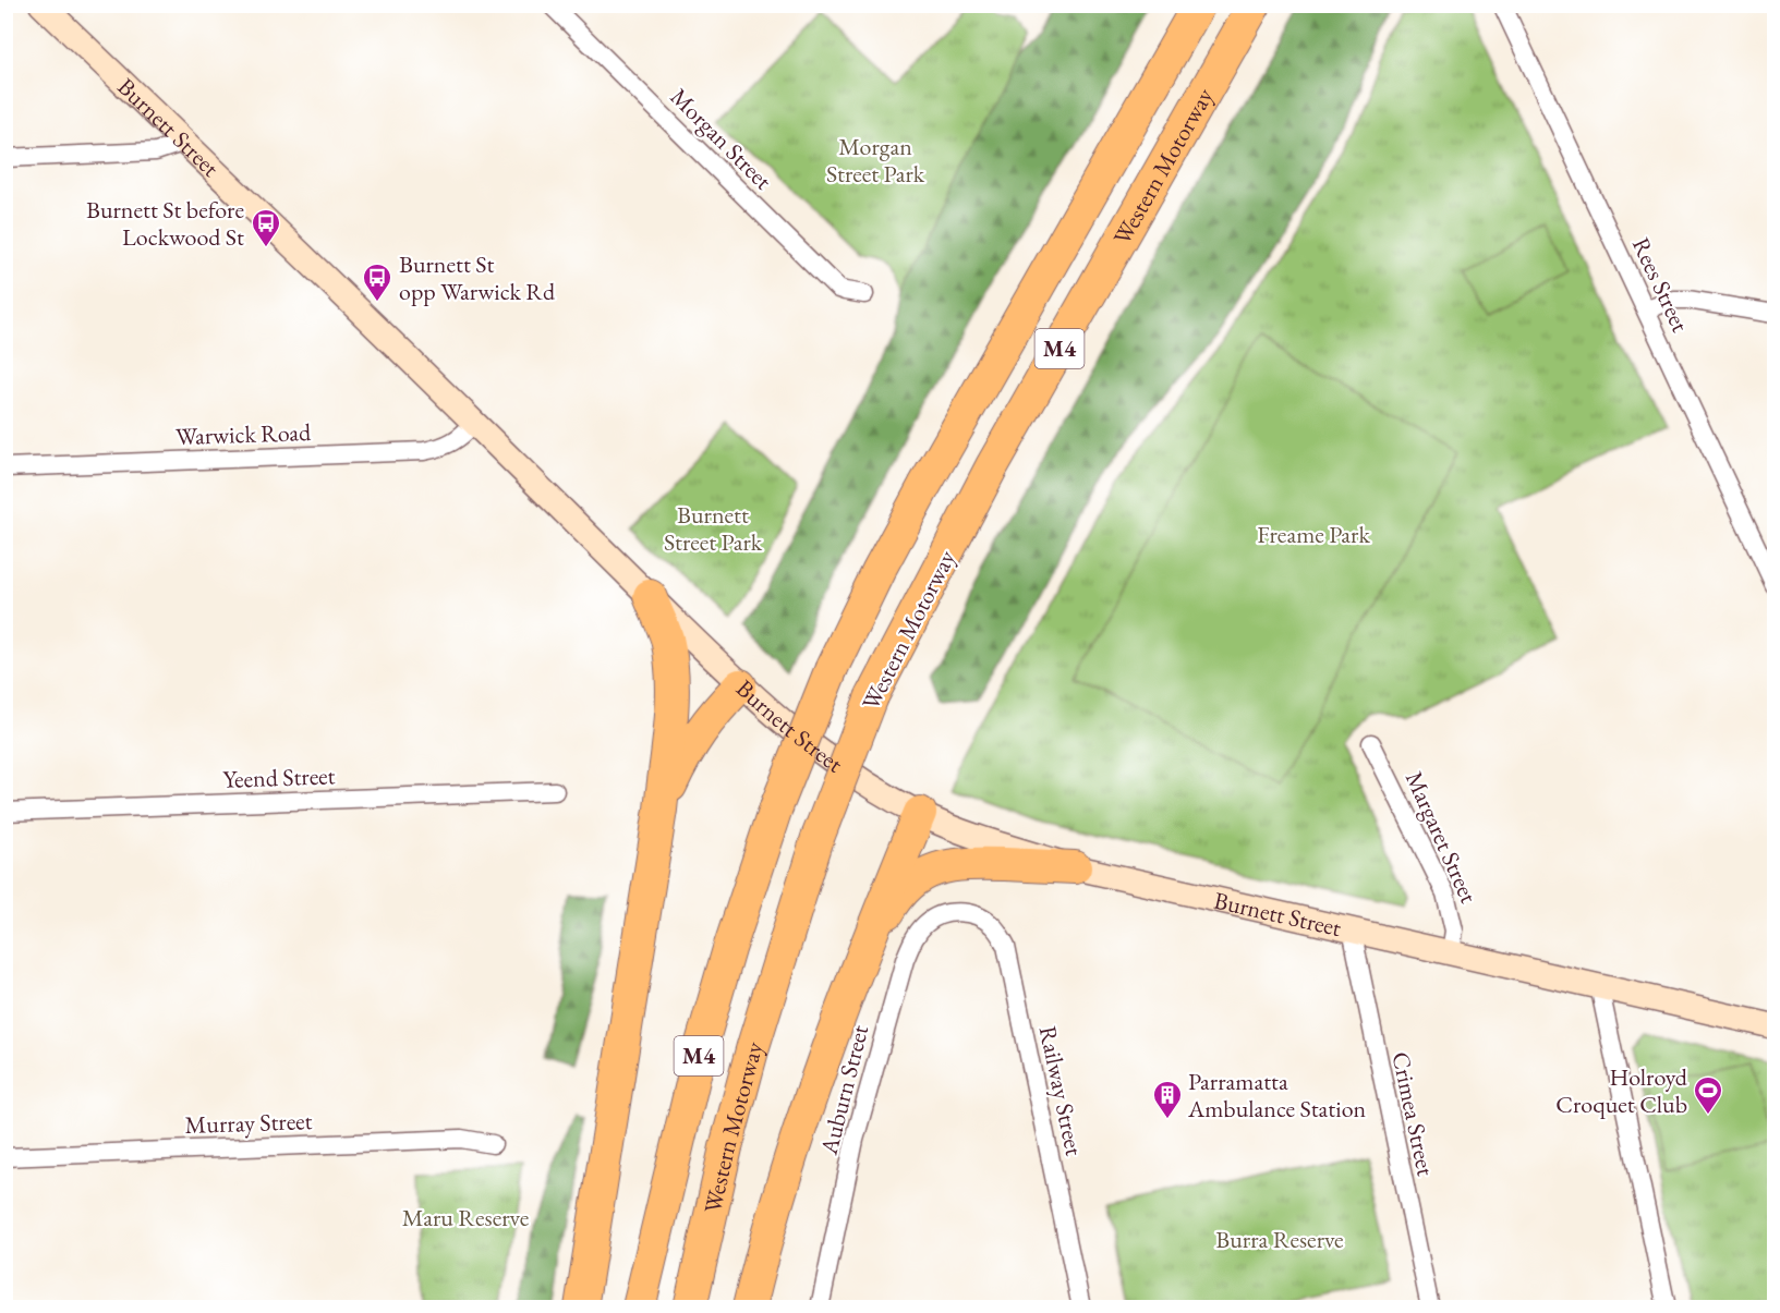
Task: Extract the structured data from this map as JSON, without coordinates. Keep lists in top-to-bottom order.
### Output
{
  "streets": {
    "highway": ["Western Motorway", "M4"],
    "main road": ["Burnett Street"],
    "street": [
      "Morgan Street",
      "Rees Street",
      "Warwick Road",
      "Yeend Street",
      "Margaret Street",
      "Auburn Street",
      "Railway Street",
      "Crimea Street",
      "Murray Street"
    ]
  },
  "crossings": [
    ["Burnett Street", "Warwick Road"],
    ["Burnett Street", "Margaret Street"],
    ["Burnett Street", "Crimea Street"],
    ["Auburn Street", "Railway Street"]
  ],
  "parks": [
    "Morgan Street Park",
    "Burnett Street Park",
    "Freame Park",
    "Maru Reserve",
    "Burra Reserve"
  ],
  "places": {
    "bus stop": ["Burnett St before Lockwood St", "Burnett St opp Warwick Rd"],
    "sports": ["Holroyd Croquet Club"],
    "building": ["Parramatta Ambulance Station"]
  }
}
